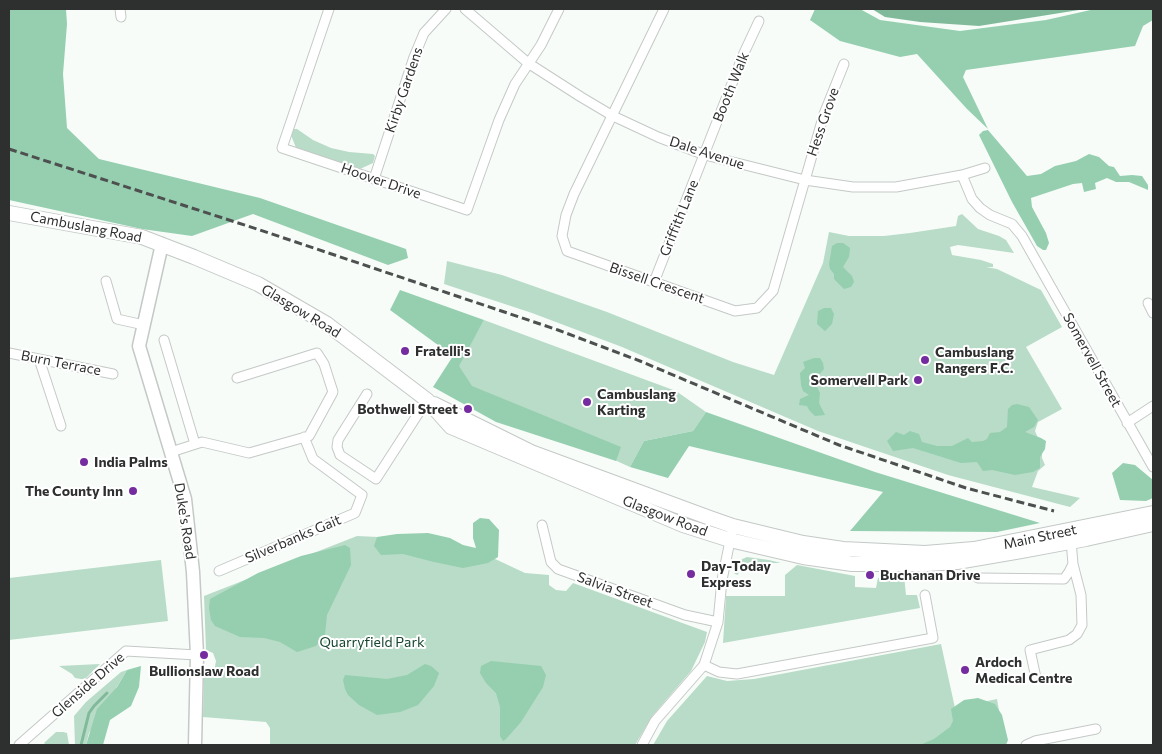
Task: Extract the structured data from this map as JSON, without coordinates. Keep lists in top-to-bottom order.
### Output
{
  "streets": {
    "main road": [
      "Cambuslang Road",
      "Glasgow Road",
      "Duke's Road",
      "Main Street"
    ],
    "street": [
      "Booth Walk",
      "Kirby Gardens",
      "Hess Grove",
      "Dale Avenue",
      "Hoover Drive",
      "Griffith Lane",
      "Bissell Crescent",
      "Somervell Street",
      "Burn Terrace",
      "Silverbanks Gait",
      "Salvia Street",
      "Glenside Drive"
    ]
  },
  "crossings": [
    ["Booth Walk", "Dale Avenue"],
    ["Booth Walk", "Griffith Lane"],
    ["Kirby Gardens", "Hoover Drive"],
    ["Hess Grove", "Dale Avenue"],
    ["Hess Grove", "Bissell Crescent"],
    ["Dale Avenue", "Hoover Drive"],
    ["Dale Avenue", "Griffith Lane"],
    ["Dale Avenue", "Bissell Crescent"],
    ["Dale Avenue", "Somervell Street"],
    ["Griffith Lane", "Bissell Crescent"],
    ["Cambuslang Road", "Glasgow Road"],
    ["Cambuslang Road", "Duke's Road"],
    ["Glasgow Road", "Duke's Road"],
    ["Glasgow Road", "Main Street"],
    ["Duke's Road", "Glenside Drive"]
  ],
  "parks": ["Quarryfield Park"],
  "places": [
    "Fratelli's",
    "Cambuslang Rangers F.C.",
    "Somervell Park",
    "Cambuslang Karting",
    "Bothwell Street",
    "India Palms",
    "The County Inn",
    "Day-Today Express",
    "Buchanan Drive",
    "Bullionslaw Road",
    "Ardoch Medical Centre"
  ]
}
